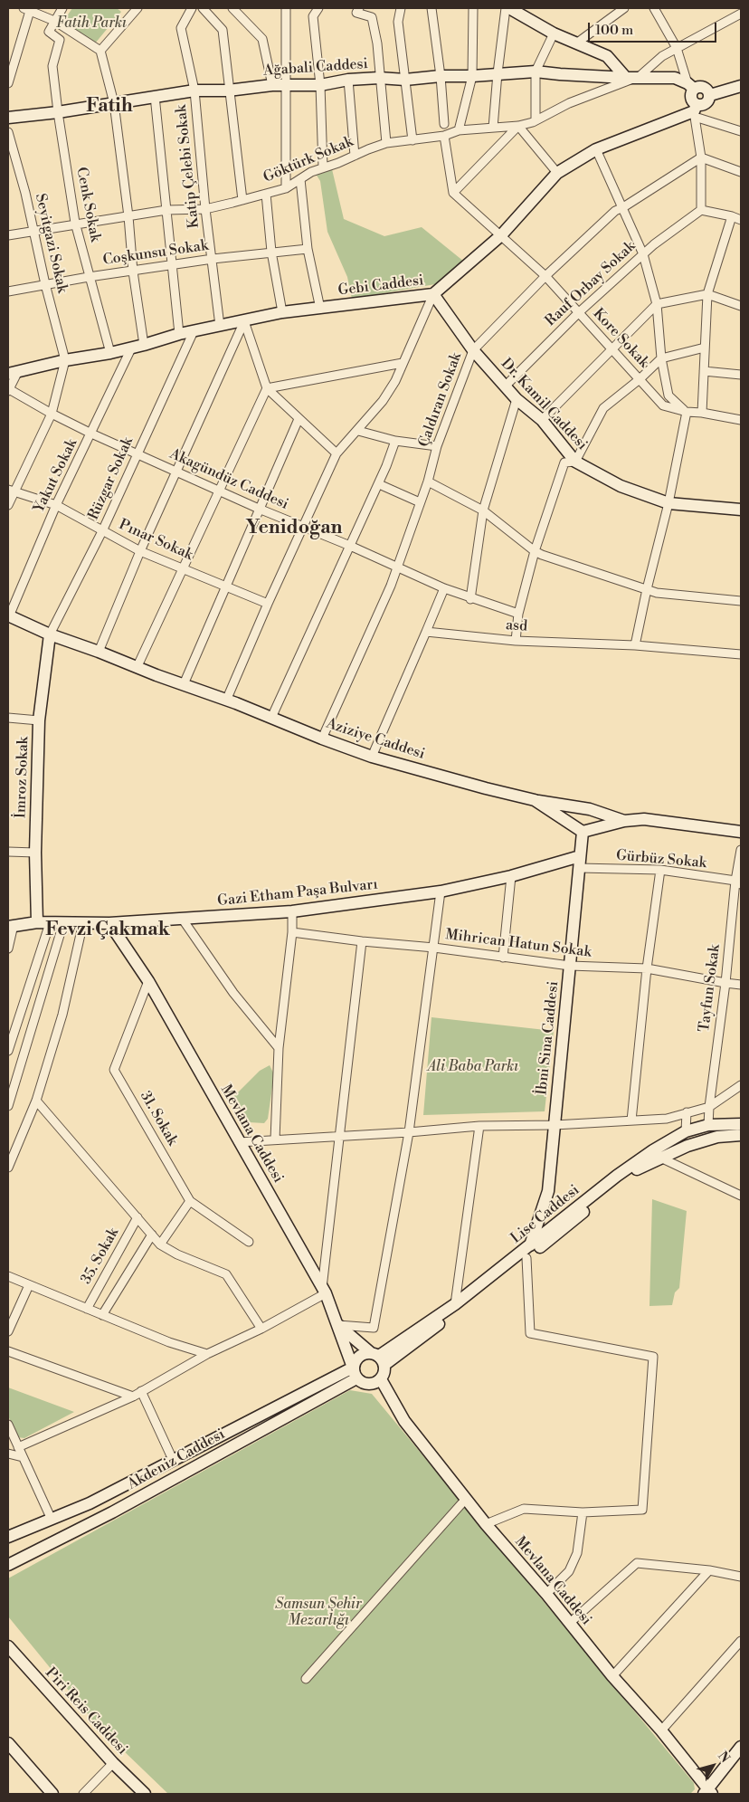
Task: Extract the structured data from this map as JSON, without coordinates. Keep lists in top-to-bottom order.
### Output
{
  "streets": {
    "main road": [
      "Ağabali Caddesi",
      "Gebi Caddesi",
      "Dr. Kamil Caddesi",
      "Aziziye Caddesi",
      "İmroz Sokak",
      "Gazi Etham Paşa Bulvarı",
      "İbni Sina Caddesi",
      "Mevlana Caddesi",
      "Lise Caddesi",
      "Akdeniz Caddesi",
      "Piri Reis Caddesi"
    ],
    "street": [
      "Göktürk Sokak",
      "Katip Çelebi Sokak",
      "Cenk Sokak",
      "Seyitgazi Sokak",
      "Coşkunsu Sokak",
      "Rauf Orbay Sokak",
      "Kore Sokak",
      "Çaldıran Sokak",
      "Yakut Sokak",
      "Rüzgar Sokak",
      "Akagündüz Caddesi",
      "Pınar Sokak",
      "asd",
      "Gürbüz Sokak",
      "Mihrican Hatun Sokak",
      "Tayfun Sokak",
      "31. Sokak",
      "35. Sokak"
    ]
  },
  "crossings": [
    ["Ağabali Caddesi", "Göktürk Sokak"],
    ["Ağabali Caddesi", "Katip Çelebi Sokak"],
    ["Ağabali Caddesi", "Cenk Sokak"],
    ["Ağabali Caddesi", "Gebi Caddesi"],
    ["Göktürk Sokak", "Katip Çelebi Sokak"],
    ["Göktürk Sokak", "Cenk Sokak"],
    ["Göktürk Sokak", "Seyitgazi Sokak"],
    ["Katip Çelebi Sokak", "Coşkunsu Sokak"],
    ["Katip Çelebi Sokak", "Gebi Caddesi"],
    ["Cenk Sokak", "Coşkunsu Sokak"],
    ["Cenk Sokak", "Gebi Caddesi"],
    ["Seyitgazi Sokak", "Coşkunsu Sokak"],
    ["Seyitgazi Sokak", "Gebi Caddesi"],
    ["Rauf Orbay Sokak", "Kore Sokak"],
    ["Rauf Orbay Sokak", "Dr. Kamil Caddesi"],
    ["Gebi Caddesi", "Kore Sokak"],
    ["Gebi Caddesi", "Dr. Kamil Caddesi"],
    ["Gebi Caddesi", "Yakut Sokak"],
    ["Gebi Caddesi", "Rüzgar Sokak"],
    ["Kore Sokak", "Çaldıran Sokak"],
    ["Çaldıran Sokak", "Dr. Kamil Caddesi"],
    ["Çaldıran Sokak", "Akagündüz Caddesi"],
    ["Çaldıran Sokak", "Aziziye Caddesi"],
    ["Yakut Sokak", "Akagündüz Caddesi"],
    ["Yakut Sokak", "Pınar Sokak"],
    ["Yakut Sokak", "Aziziye Caddesi"],
    ["Rüzgar Sokak", "Akagündüz Caddesi"],
    ["Rüzgar Sokak", "Pınar Sokak"],
    ["Rüzgar Sokak", "Aziziye Caddesi"],
    ["Rüzgar Sokak", "İmroz Sokak"],
    ["Aziziye Caddesi", "İmroz Sokak"],
    ["Aziziye Caddesi", "İbni Sina Caddesi"],
    ["İmroz Sokak", "Gazi Etham Paşa Bulvarı"],
    ["Gürbüz Sokak", "Gazi Etham Paşa Bulvarı"],
    ["Gürbüz Sokak", "Tayfun Sokak"],
    ["Gürbüz Sokak", "İbni Sina Caddesi"],
    ["Gazi Etham Paşa Bulvarı", "İbni Sina Caddesi"],
    ["Gazi Etham Paşa Bulvarı", "Mevlana Caddesi"],
    ["Mihrican Hatun Sokak", "Tayfun Sokak"],
    ["Mihrican Hatun Sokak", "İbni Sina Caddesi"],
    ["Tayfun Sokak", "Lise Caddesi"],
    ["İbni Sina Caddesi", "Lise Caddesi"],
    ["31. Sokak", "Mevlana Caddesi"],
    ["Mevlana Caddesi", "Lise Caddesi"],
    ["Mevlana Caddesi", "Akdeniz Caddesi"],
    ["Lise Caddesi", "Akdeniz Caddesi"]
  ],
  "districts": ["Fatih", "Yenidoğan", "Fevzi Çakmak"],
  "parks": ["Fatih Parkı", "Ali Baba Parkı", "Samsun Şehir Mezarlığı"],
  "scale_bar": "100 m",
  "north": "top right"
}
